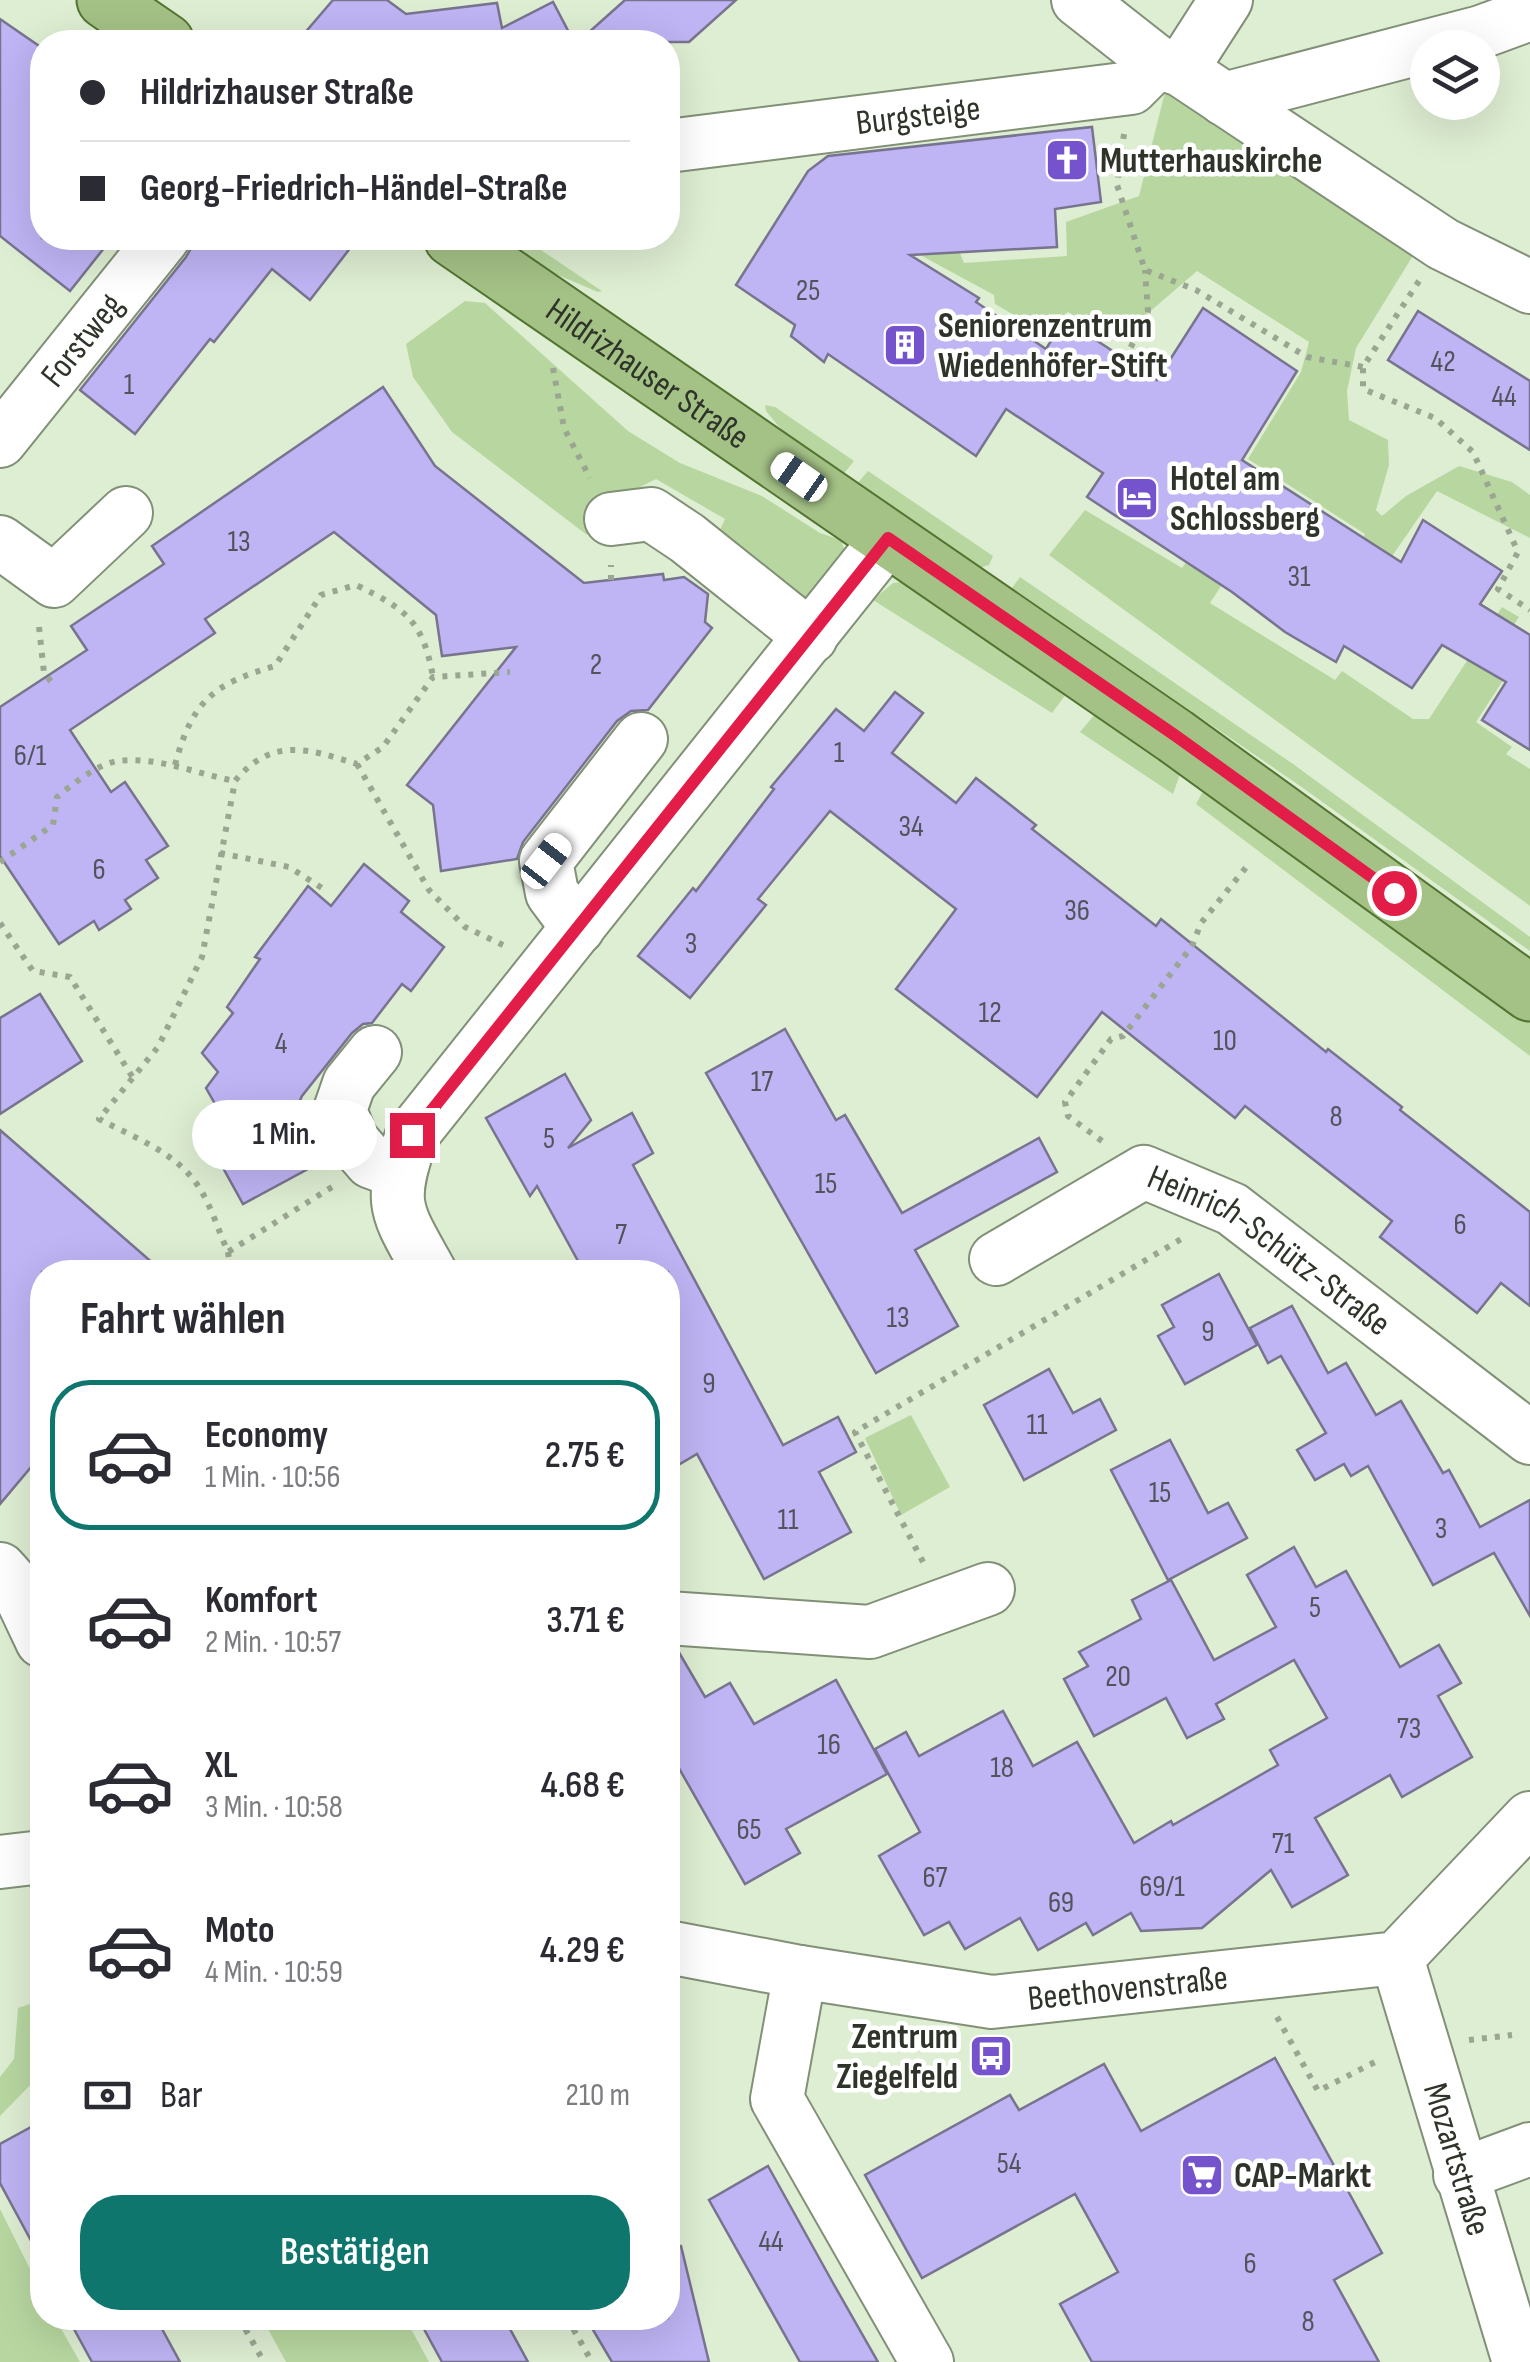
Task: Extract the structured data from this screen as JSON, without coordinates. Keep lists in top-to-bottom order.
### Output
{
  "streets": {
    "main road": ["Hildrizhauser Straße"],
    "street": [
      "Burgsteige",
      "Forstweg",
      "Heinrich-Schütz-Straße",
      "Beethovenstraße",
      "Mozartstraße"
    ]
  },
  "crossings": [
    ["Beethovenstraße", "Mozartstraße"]
  ],
  "places": {
    "church": ["Mutterhauskirche"],
    "building": ["Seniorenzentrum Wiedenhöfer-Stift"],
    "hotel": ["Hotel am Schlossberg"],
    "bus stop": ["Zentrum Ziegelfeld"],
    "supermarket": ["CAP-Markt"]
  },
  "house_numbers": [
    "25",
    "42",
    "1",
    "44",
    "13",
    "31",
    "2",
    "1",
    "6/1",
    "34",
    "6",
    "36",
    "3",
    "12",
    "10",
    "4",
    "17",
    "8",
    "5",
    "15",
    "6",
    "7",
    "13",
    "9",
    "9",
    "11",
    "15",
    "11",
    "3",
    "5",
    "20",
    "73",
    "16",
    "18",
    "65",
    "71",
    "67",
    "69/1",
    "69",
    "54",
    "44",
    "6",
    "8"
  ],
  "page": {
    "banner": ["Hildrizhauser Straße", "Georg-Friedrich-Händel-Straße"],
    "bubble": "1 Min.",
    "heading": "Fahrt wählen",
    "list": [
      {
        "name": "Economy",
        "note": "1 Min. · 10:56",
        "value": "2.75 €"
      },
      {
        "name": "Komfort",
        "note": "2 Min. · 10:57",
        "value": "3.71 €"
      },
      {
        "name": "XL",
        "note": "3 Min. · 10:58",
        "value": "4.68 €"
      },
      {
        "name": "Moto",
        "note": "4 Min. · 10:59",
        "value": "4.29 €"
      }
    ],
    "pay": ["Bar", "210 m"],
    "buttons": "Bestätigen"
  }
}
